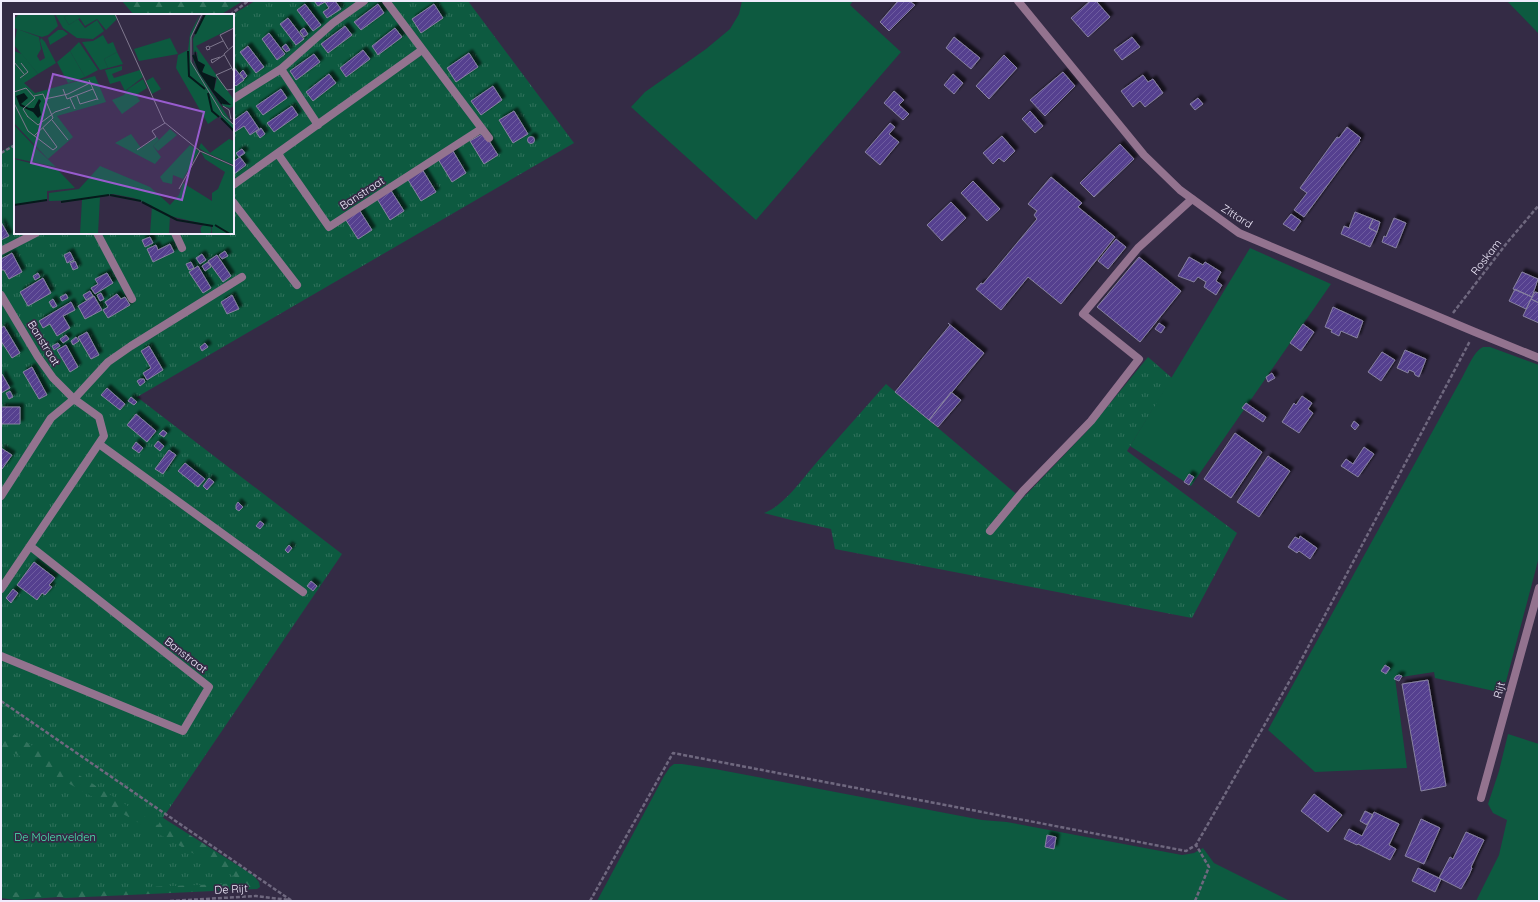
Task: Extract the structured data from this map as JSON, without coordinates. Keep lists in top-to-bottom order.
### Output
{
  "streets": {
    "street": ["Banstraat", "Zittard", "Rijt"],
    "path": ["Roskam", "De Rijt"]
  },
  "crossings": [
    ["Zittard", "Roskam"]
  ],
  "parks": ["De Molenvelden"]
}
